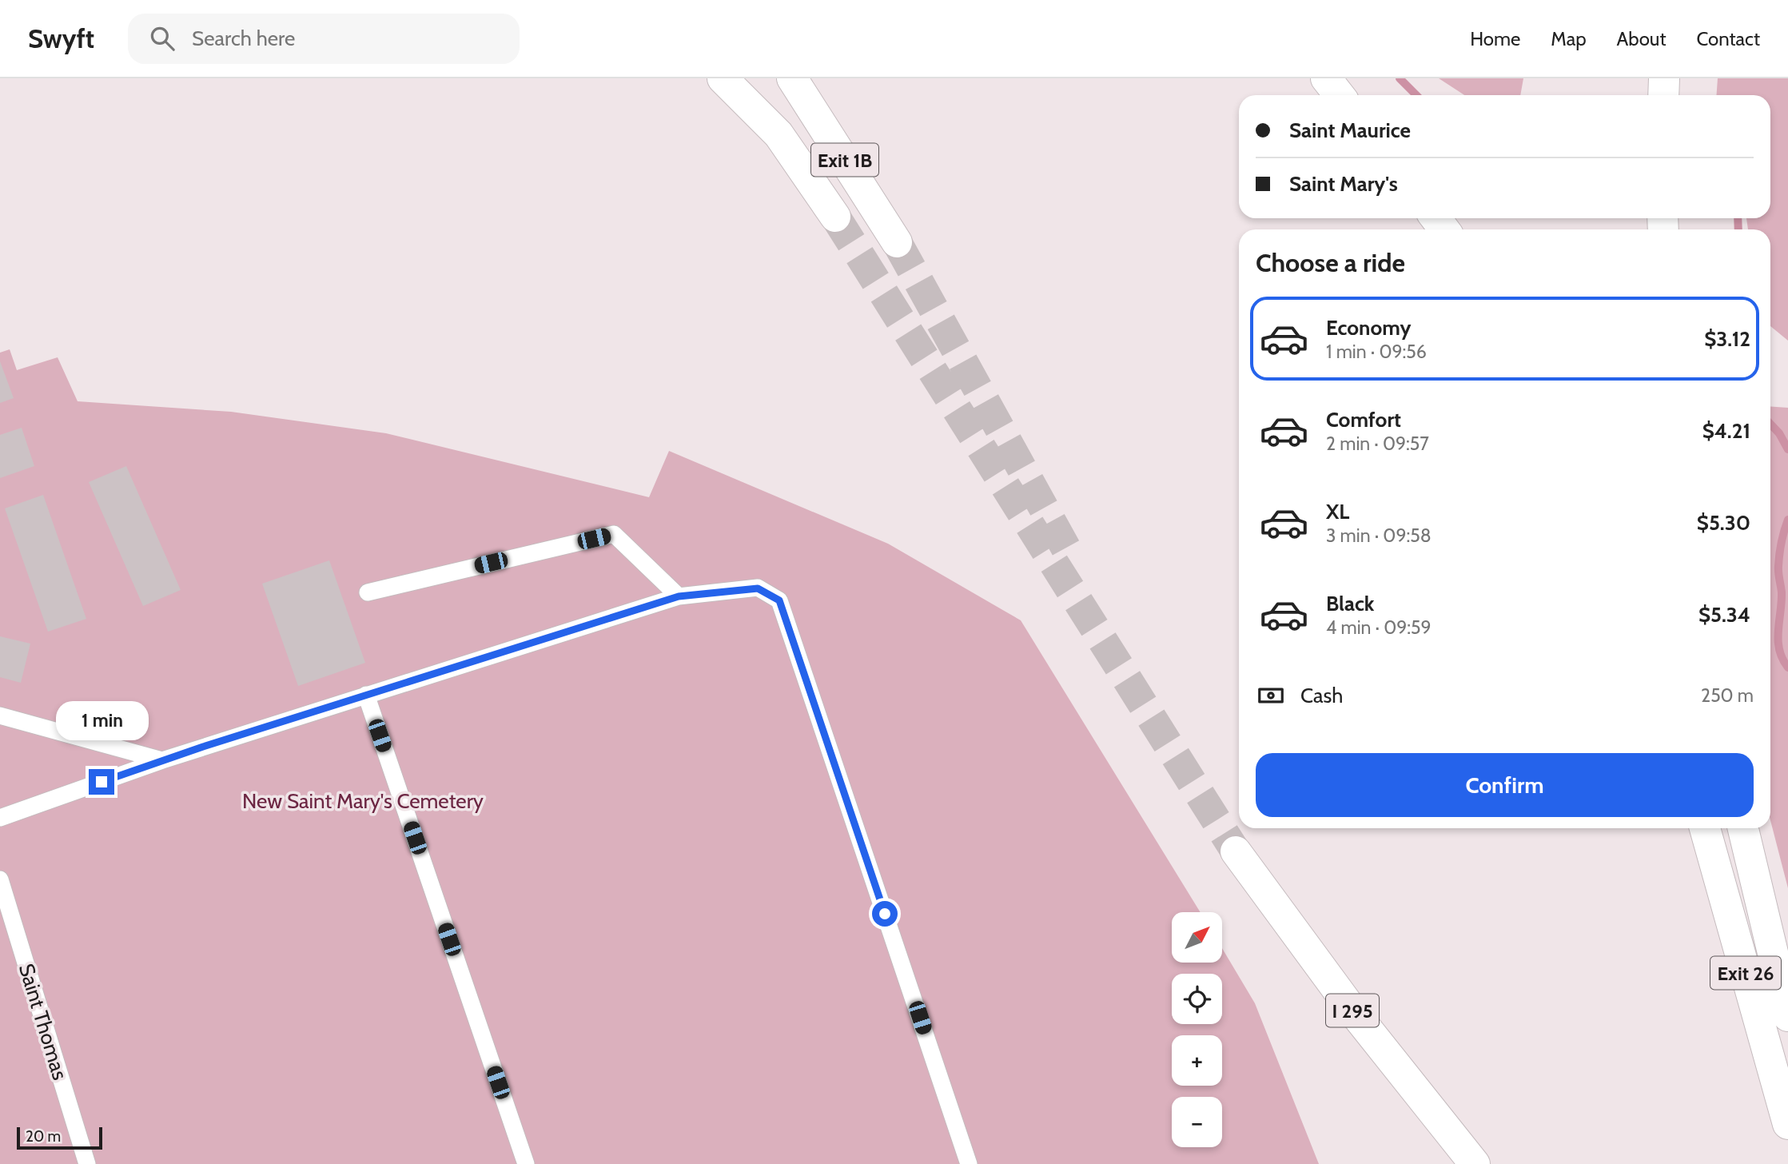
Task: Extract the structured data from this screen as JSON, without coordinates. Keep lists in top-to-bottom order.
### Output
{
  "streets": {
    "highway": ["Exit 1B", "Exit 26", "I 295"],
    "lane": ["Saint Thomas"]
  },
  "parks": ["New Saint Mary's Cemetery"],
  "scale_bar": "20 m",
  "north": "top right",
  "page": {
    "header": "Swyft",
    "search": "Search here",
    "nav": [
      "Home",
      "Map",
      "About",
      "Contact"
    ],
    "banner": ["Saint Maurice", "Saint Mary's"],
    "heading": "Choose a ride",
    "list": [
      {
        "name": "Economy",
        "note": "1 min · 09:56",
        "value": "$3.12"
      },
      {
        "name": "Comfort",
        "note": "2 min · 09:57",
        "value": "$4.21"
      },
      {
        "name": "XL",
        "note": "3 min · 09:58",
        "value": "$5.30"
      },
      {
        "name": "Black",
        "note": "4 min · 09:59",
        "value": "$5.34"
      }
    ],
    "pay": ["Cash", "250 m"],
    "bubble": "1 min",
    "buttons": "Confirm",
    "map_buttons": ["+", "−"],
    "scale": "20 m"
  }
}
